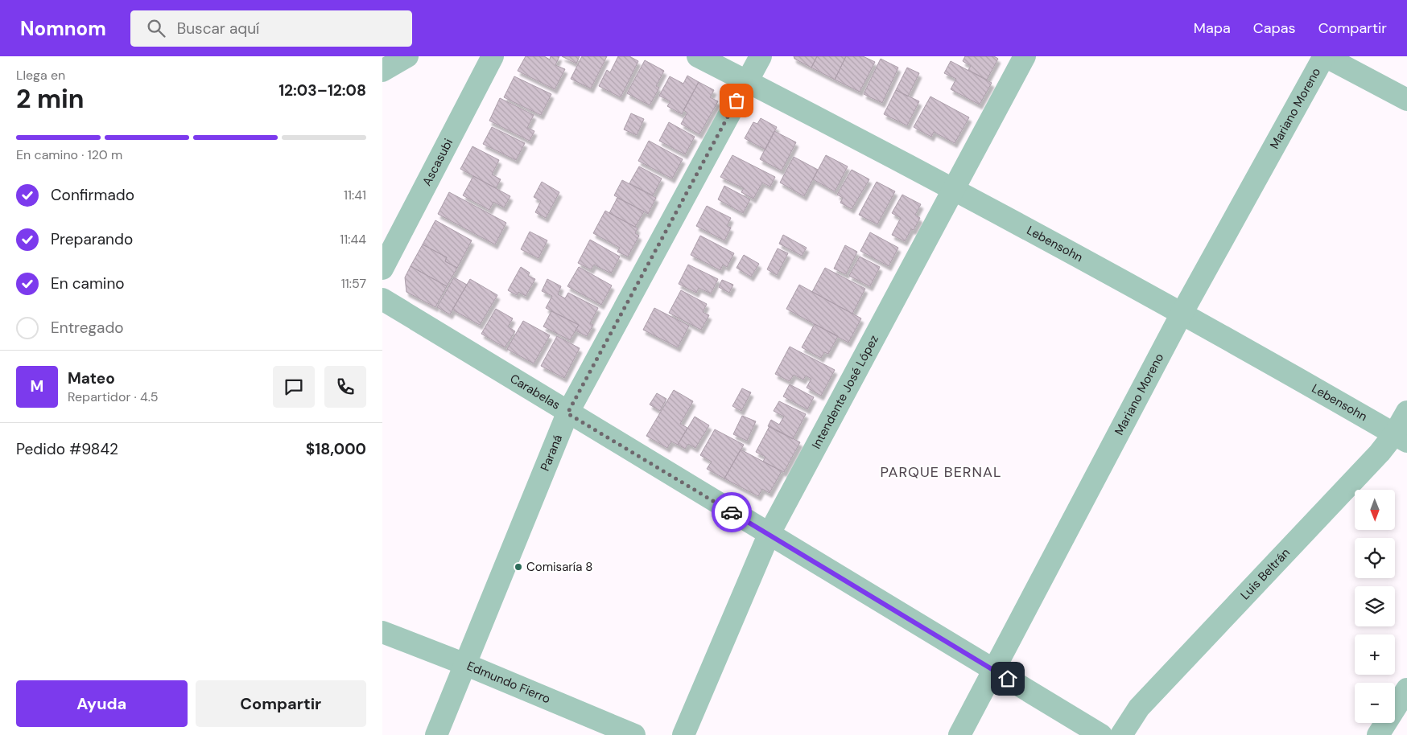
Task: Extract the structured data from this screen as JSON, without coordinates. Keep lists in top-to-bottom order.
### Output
{
  "streets": {
    "street": [
      "Mariano Moreno",
      "Ascasubi",
      "Lebensohn",
      "Intendente José López",
      "Carabelas",
      "Paraná",
      "Luis Beltrán",
      "Edmundo Fierro"
    ]
  },
  "crossings": [
    ["Mariano Moreno", "Lebensohn"],
    ["Mariano Moreno", "Carabelas"],
    ["Lebensohn", "Intendente José López"],
    ["Lebensohn", "Paraná"],
    ["Lebensohn", "Luis Beltrán"],
    ["Intendente José López", "Carabelas"],
    ["Carabelas", "Paraná"],
    ["Paraná", "Edmundo Fierro"]
  ],
  "districts": ["PARQUE BERNAL"],
  "places": ["Comisaría 8"],
  "north": "bottom",
  "page": {
    "header": "Nomnom",
    "search": "Buscar aquí",
    "nav": ["Mapa", "Capas", "Compartir"],
    "heading": ["2 min", "Llega en", "12:03–12:08"],
    "panel": [
      "Mateo",
      "Repartidor · 4.5",
      "Pedido #9842",
      "$18,000"
    ],
    "bar": "En camino · 120 m",
    "list": [
      ["Confirmado", "11:41"],
      ["Preparando", "11:44"],
      ["En camino", "11:57"],
      "Entregado"
    ],
    "round": "M",
    "map_buttons": ["+", "−"],
    "buttons": ["Ayuda", "Compartir"]
  }
}
